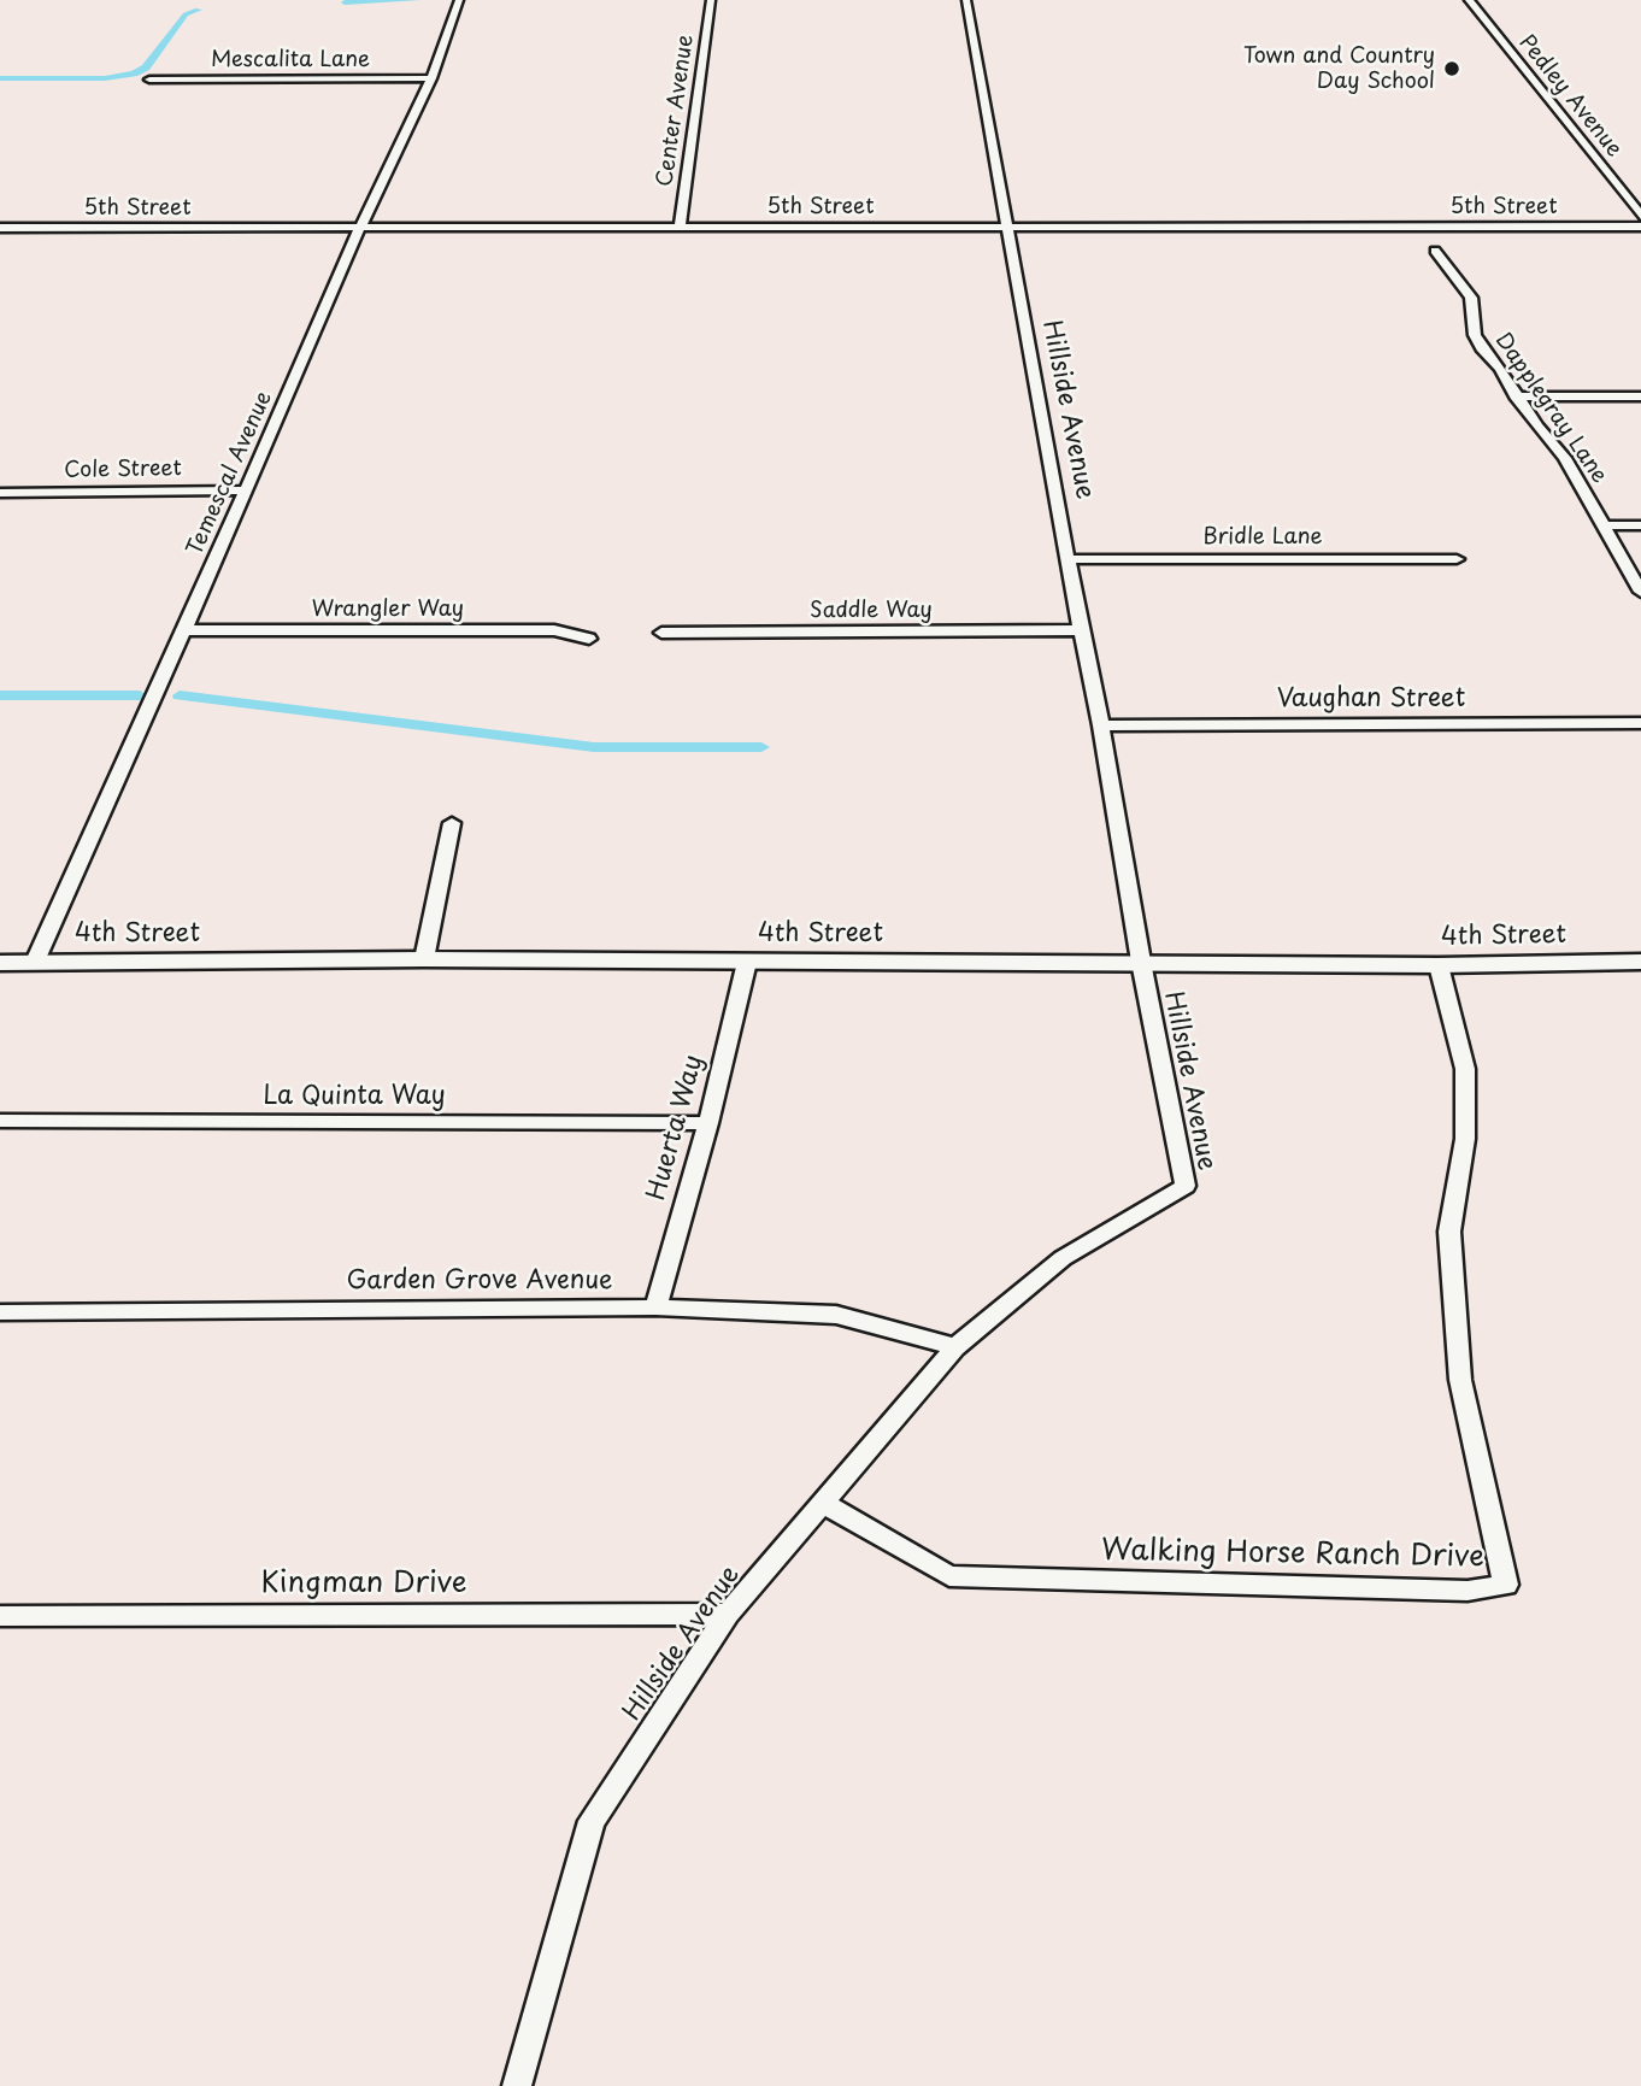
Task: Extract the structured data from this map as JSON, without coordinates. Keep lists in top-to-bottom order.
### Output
{
  "streets": {
    "street": [
      "Mescalita Lane",
      "Pedley Avenue",
      "Center Avenue",
      "5th Street",
      "Dapplegray Lane",
      "Hillside Avenue",
      "Cole Street",
      "Temescal Avenue",
      "Bridle Lane",
      "Wrangler Way",
      "Saddle Way",
      "Vaughan Street",
      "4th Street",
      "La Quinta Way",
      "Huerta Way",
      "Garden Grove Avenue",
      "Walking Horse Ranch Drive",
      "Kingman Drive"
    ]
  },
  "crossings": [
    ["Mescalita Lane", "Temescal Avenue"],
    ["Center Avenue", "5th Street"],
    ["5th Street", "Hillside Avenue"],
    ["5th Street", "Temescal Avenue"],
    ["Hillside Avenue", "Bridle Lane"],
    ["Hillside Avenue", "Saddle Way"],
    ["Hillside Avenue", "Vaughan Street"],
    ["Hillside Avenue", "4th Street"],
    ["Hillside Avenue", "Garden Grove Avenue"],
    ["Hillside Avenue", "Walking Horse Ranch Drive"],
    ["Hillside Avenue", "Kingman Drive"],
    ["Cole Street", "Temescal Avenue"],
    ["Temescal Avenue", "Wrangler Way"],
    ["Temescal Avenue", "4th Street"],
    ["4th Street", "Huerta Way"],
    ["4th Street", "Walking Horse Ranch Drive"],
    ["La Quinta Way", "Huerta Way"],
    ["Huerta Way", "Garden Grove Avenue"]
  ],
  "places": ["Town and Country Day School"]
}
